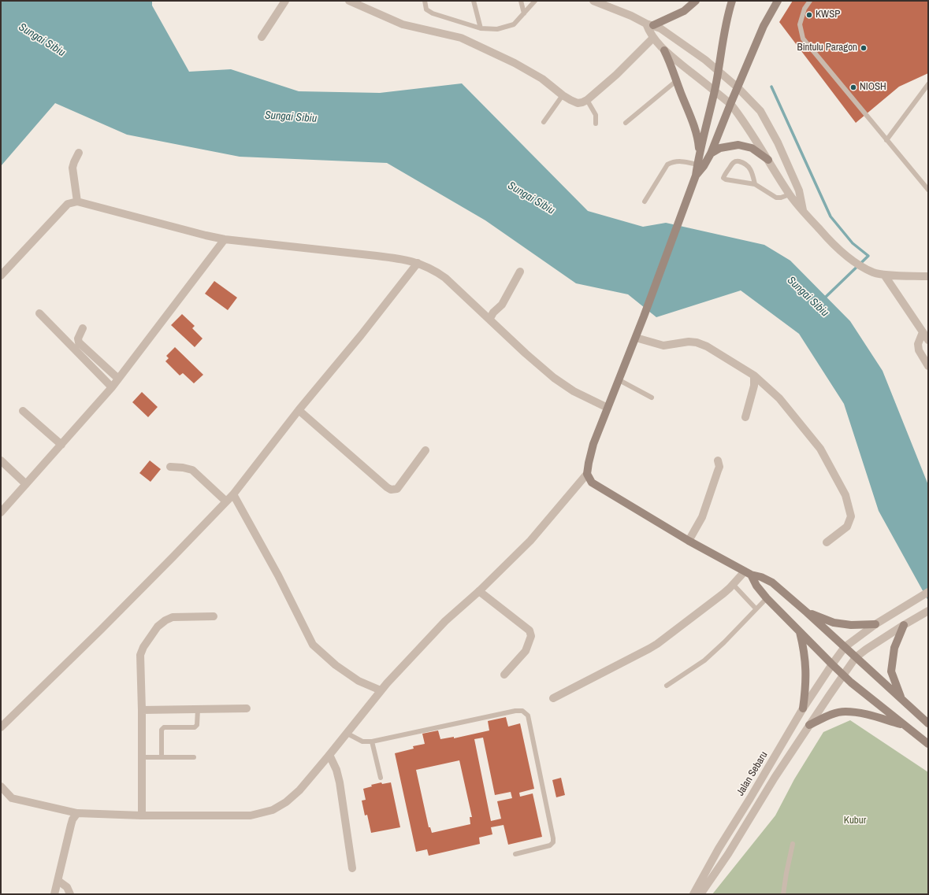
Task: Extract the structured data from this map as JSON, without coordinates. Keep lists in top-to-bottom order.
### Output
{
  "streets": {
    "street": ["Jalan Sebaru"]
  },
  "water": ["Sungai Sibiu"],
  "parks": ["Kubur"],
  "places": ["KWSP", "Bintulu Paragon", "NIOSH"]
}
